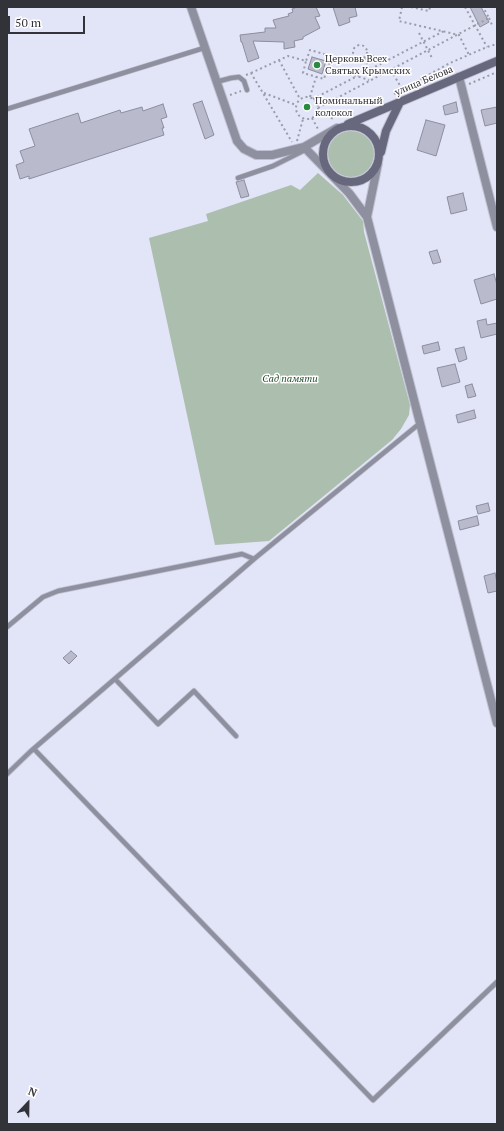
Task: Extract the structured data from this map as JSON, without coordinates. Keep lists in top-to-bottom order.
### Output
{
  "streets": {
    "main road": ["улица Белова"]
  },
  "parks": ["Сад памяти"],
  "places": ["Церковь Всех Святых Крымских", "Поминальный колокол"],
  "scale_bar": "50 m",
  "north": "top"
}
